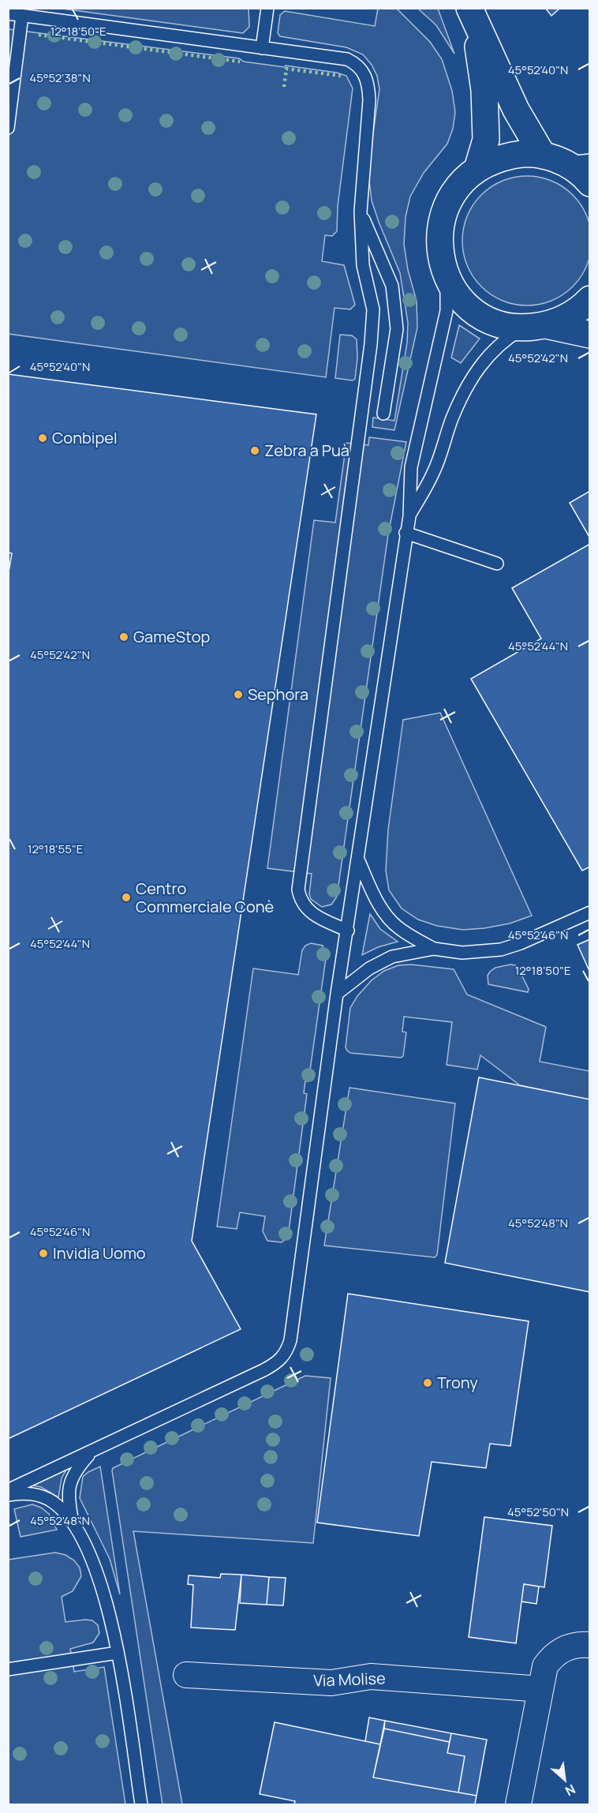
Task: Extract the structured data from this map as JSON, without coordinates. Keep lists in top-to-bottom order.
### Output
{
  "streets": {
    "street": ["Via Molise"]
  },
  "places": [
    "Conbipel",
    "Zebra a Puà",
    "GameStop",
    "Sephora",
    "Centro Commerciale Conè",
    "Invidia Uomo",
    "Trony"
  ],
  "north": "bottom right",
  "coordinates": [
    "12°18'50\"E",
    "45°52'40\"N",
    "45°52'38\"N",
    "45°52'42\"N",
    "45°52'44\"N",
    "12°18'55\"E",
    "45°52'46\"N",
    "45°52'48\"N",
    "45°52'50\"N"
  ]
}
